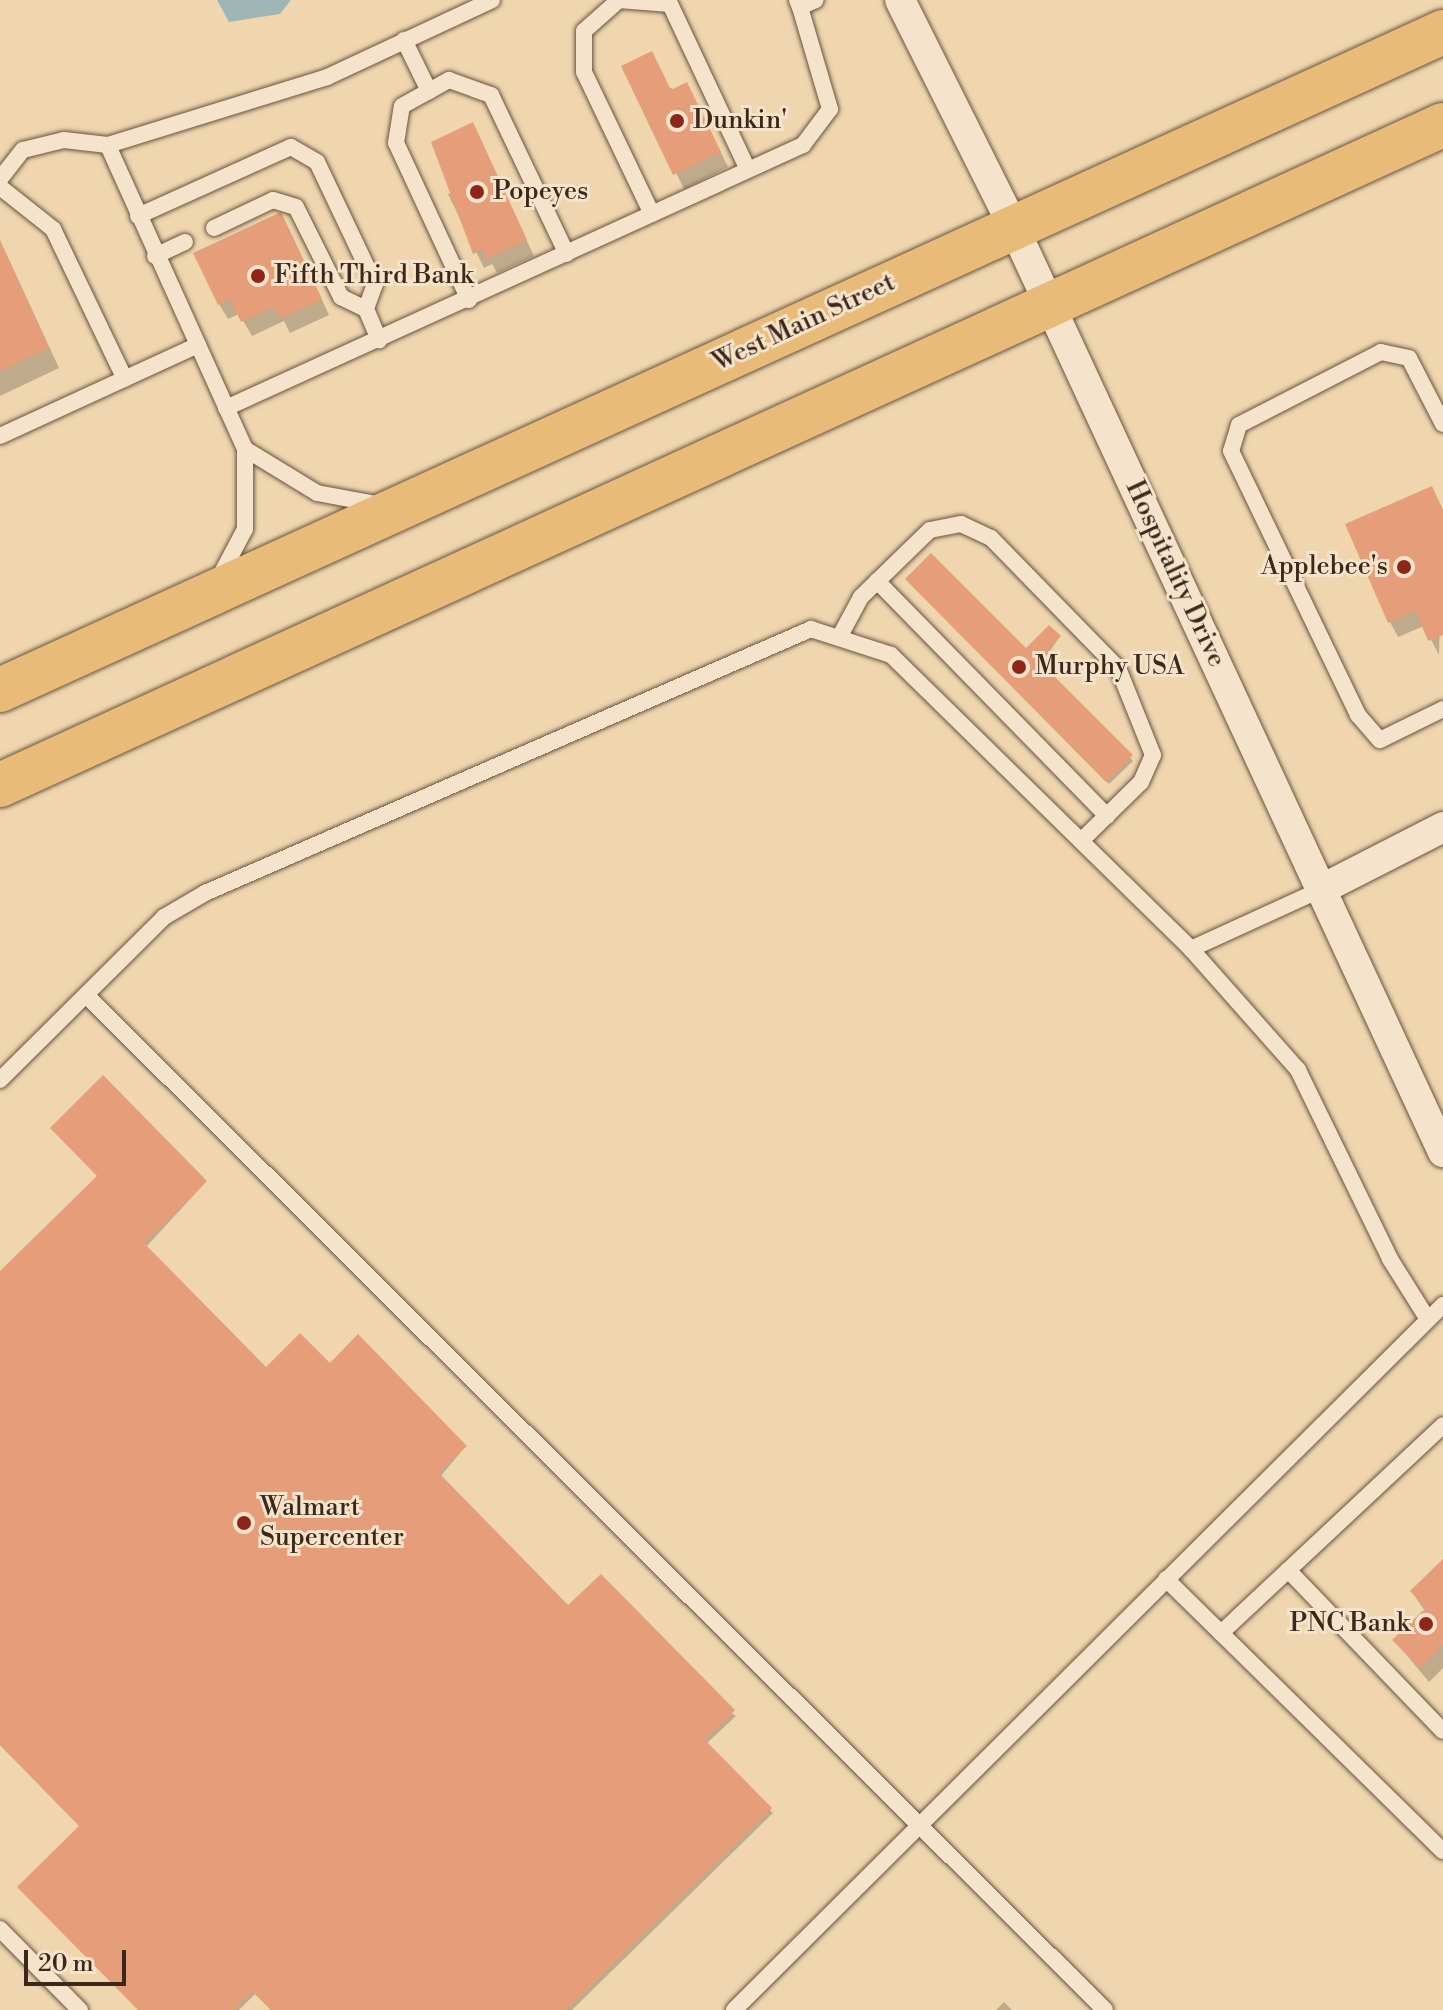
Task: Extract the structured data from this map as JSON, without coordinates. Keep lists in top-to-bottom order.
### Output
{
  "streets": {
    "main road": ["West Main Street"],
    "street": ["Hospitality Drive"]
  },
  "crossings": [
    ["West Main Street", "Hospitality Drive"]
  ],
  "places": [
    "Dunkin'",
    "Popeyes",
    "Fifth Third Bank",
    "Applebee's",
    "Murphy USA",
    "Walmart Supercenter",
    "PNC Bank"
  ],
  "scale_bar": "20 m"
}
